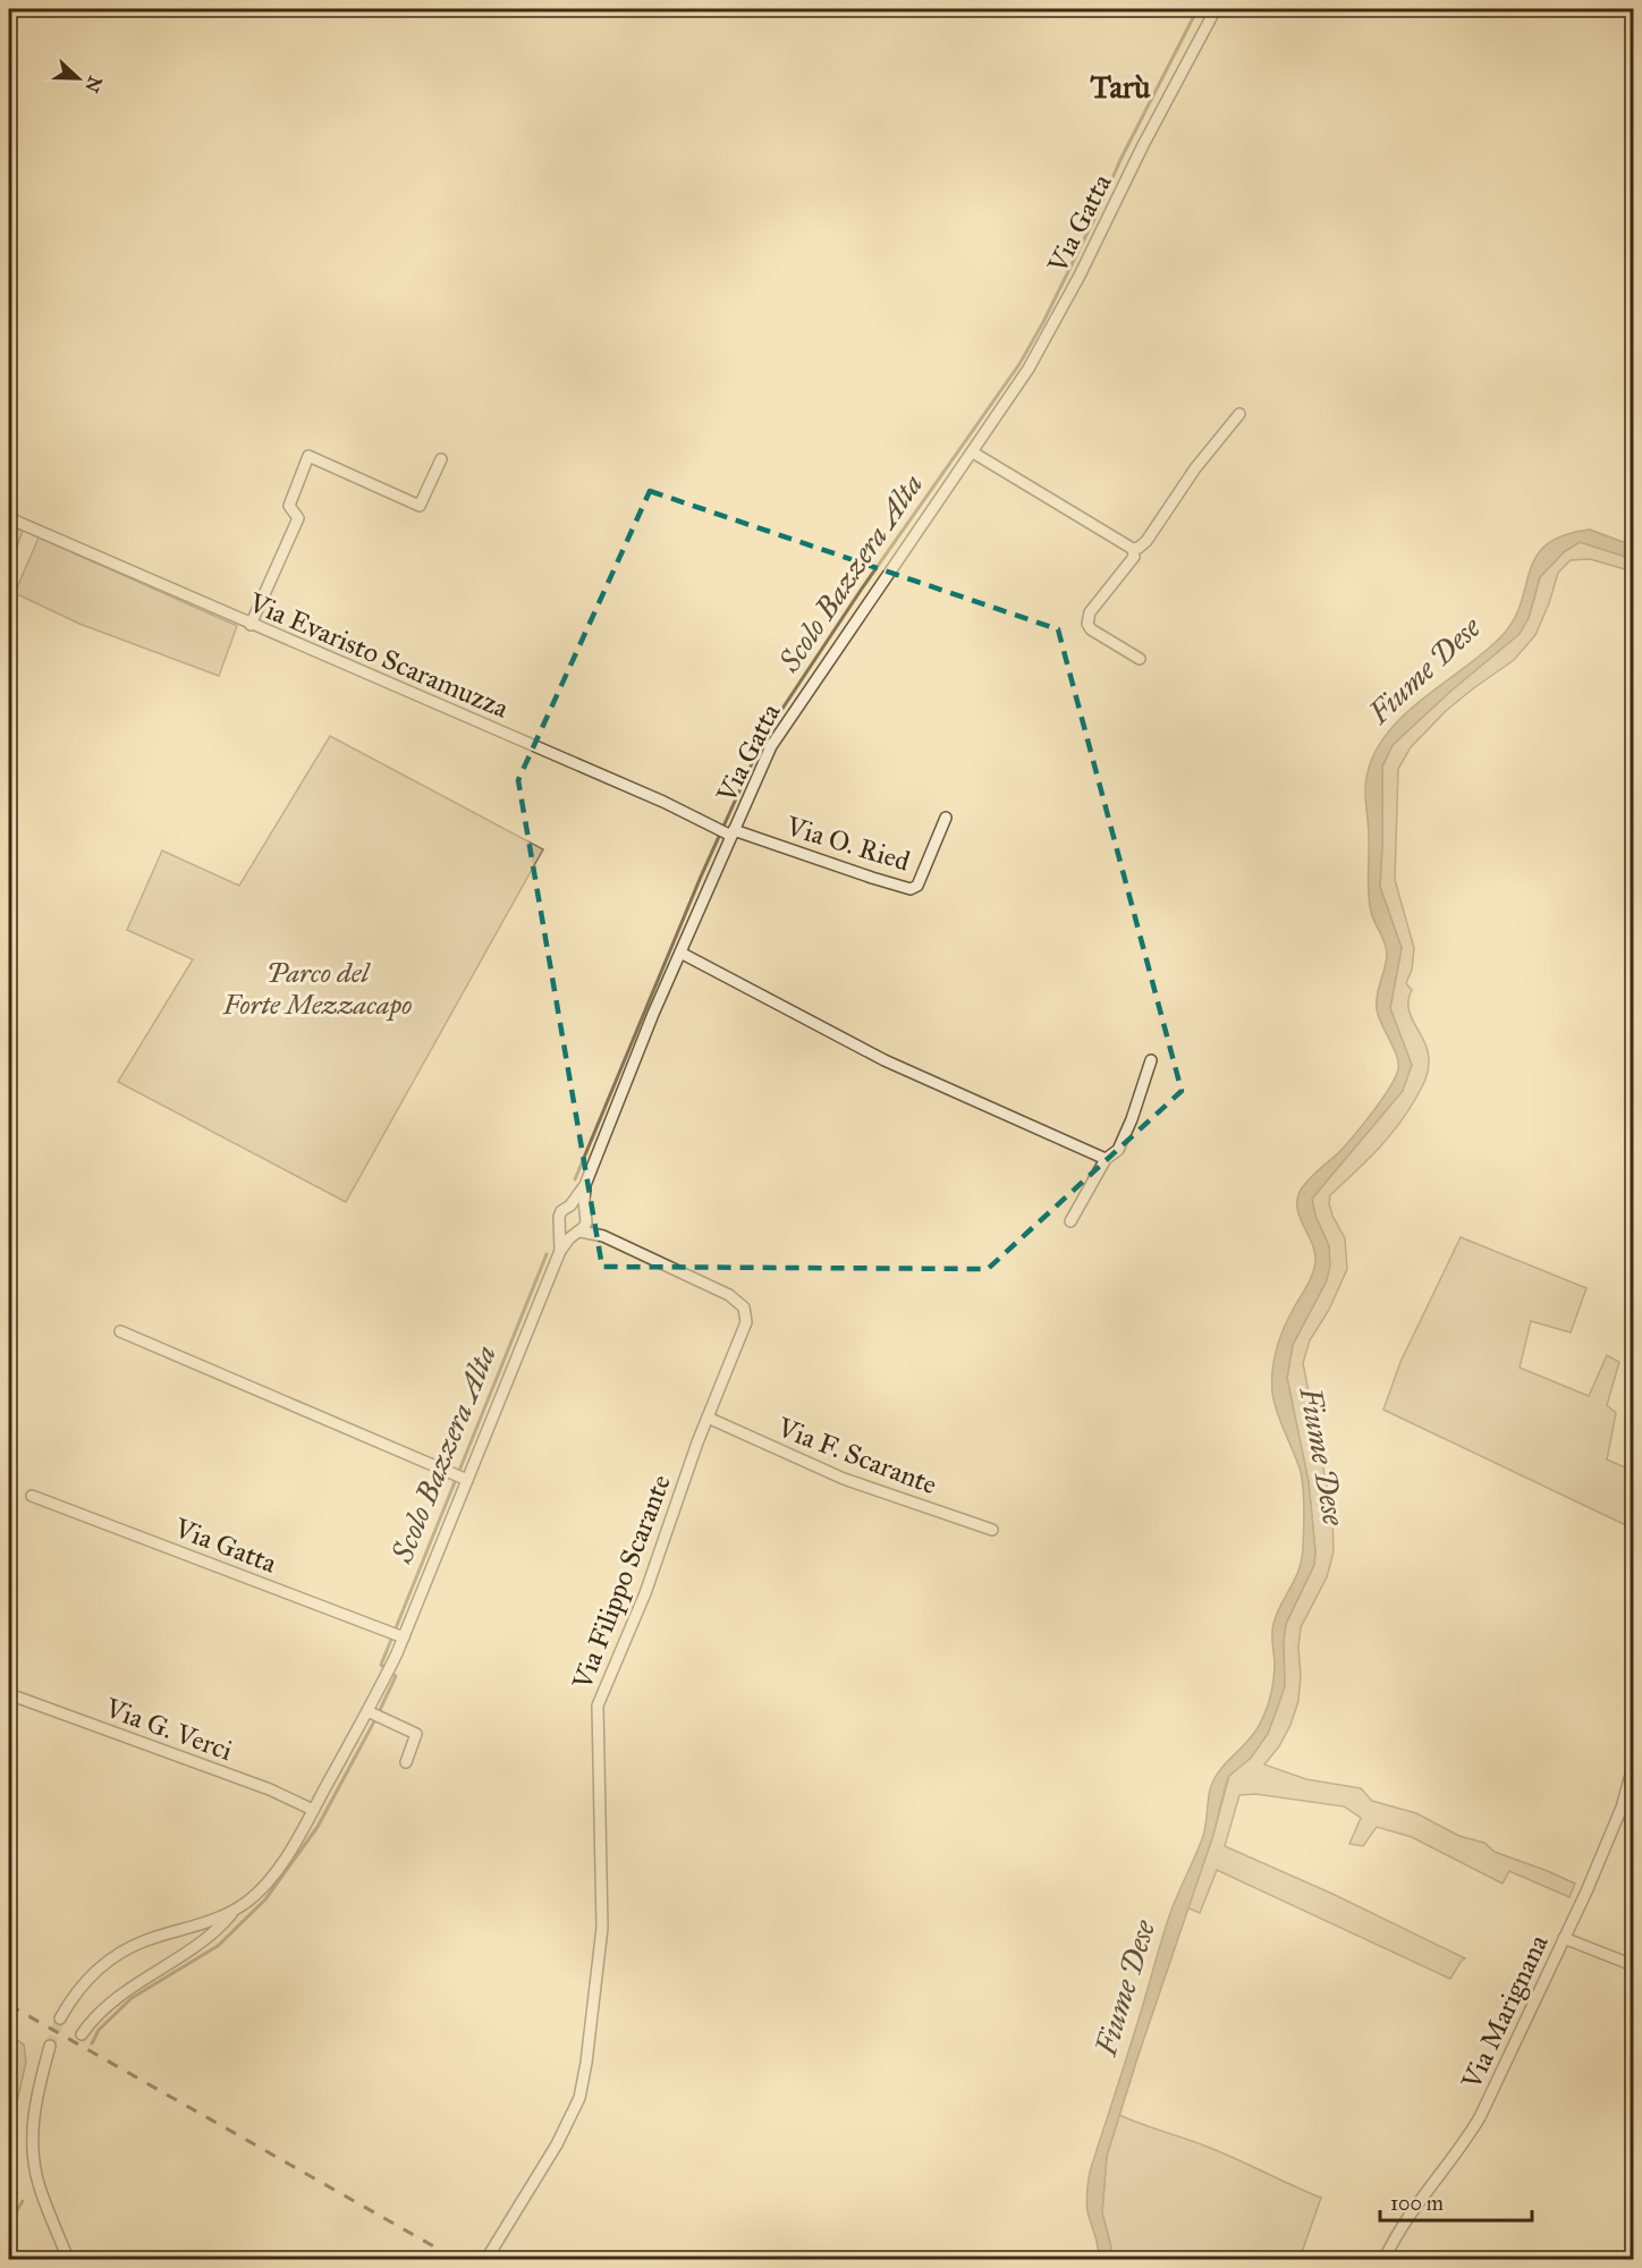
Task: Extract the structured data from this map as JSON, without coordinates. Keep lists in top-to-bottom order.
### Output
{
  "streets": {
    "street": [
      "Via Gatta",
      "Via Evaristo Scaramuzza",
      "Via O. Ried",
      "Via F. Scarante",
      "Via Filippo Scarante",
      "Via G. Verci",
      "Via Marignana"
    ]
  },
  "crossings": [
    ["Via Gatta", "Via Evaristo Scaramuzza"],
    ["Via Gatta", "Via O. Ried"],
    ["Via Gatta", "Via Filippo Scarante"],
    ["Via Gatta", "Via G. Verci"],
    ["Via Evaristo Scaramuzza", "Via O. Ried"],
    ["Via F. Scarante", "Via Filippo Scarante"]
  ],
  "districts": ["Tarù"],
  "water": ["Scolo Bazzera Alta", "Fiume Dese"],
  "parks": ["Parco del Forte Mezzacapo"],
  "scale_bar": "100 m",
  "north": "right"
}
